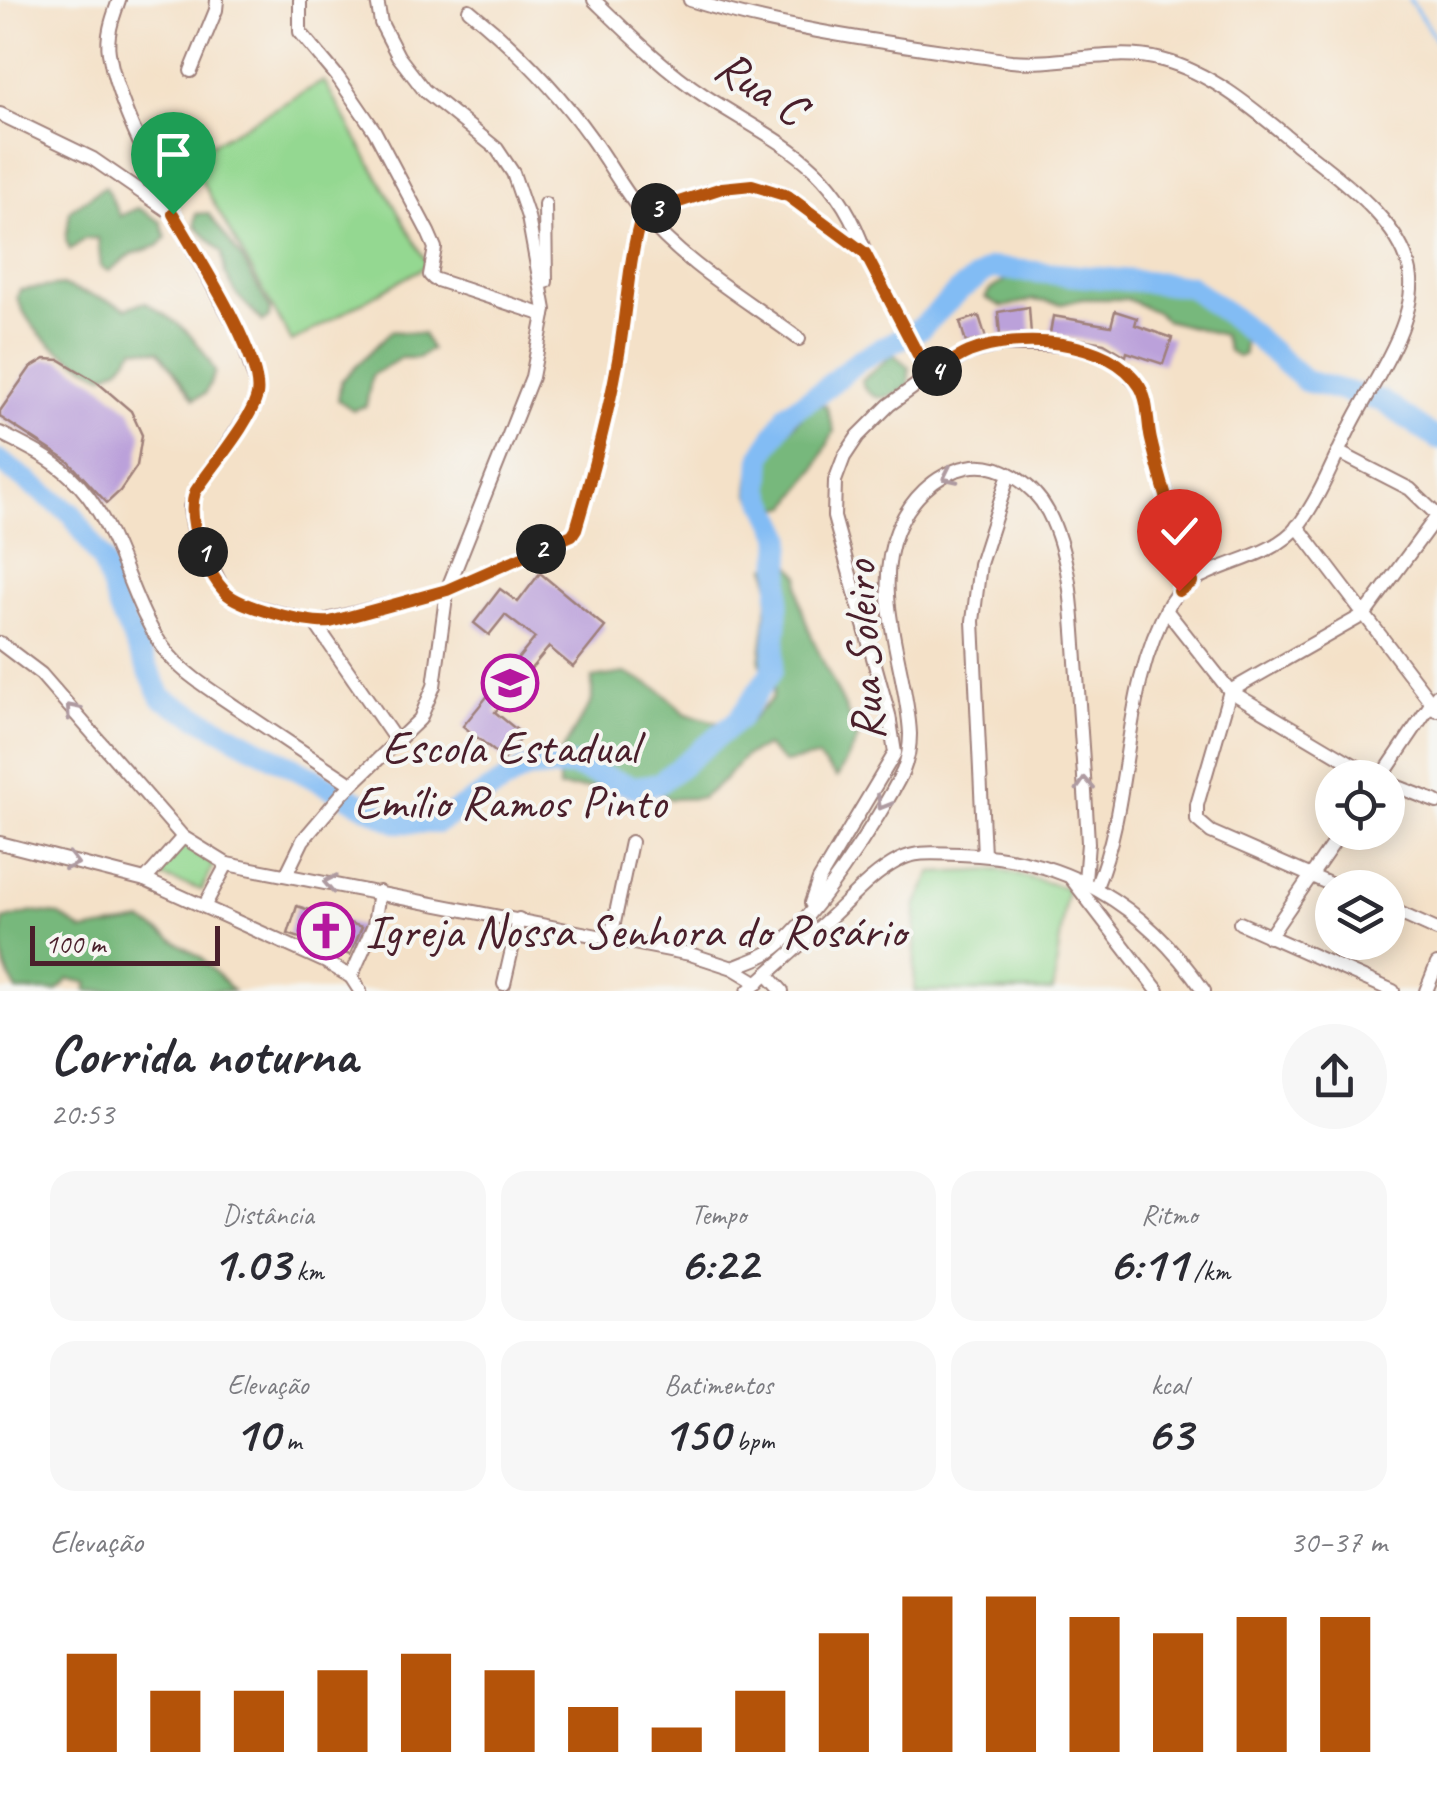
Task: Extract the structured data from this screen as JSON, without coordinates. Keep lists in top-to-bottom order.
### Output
{
  "streets": {
    "street": ["Rua C", "Rua Soleiro"]
  },
  "places": {
    "school or university": ["Escola Estadual Emílio Ramos Pinto"],
    "church": ["Igreja Nossa Senhora do Rosário"]
  },
  "scale_bar": "100 m",
  "page": {
    "pins": [
      "3",
      "4",
      "2",
      "1"
    ],
    "scale": "100 m",
    "heading": ["Corrida noturna", "20:53"],
    "stats": [
      ["Distância", "1.03 km"],
      ["Tempo", "6:22"],
      ["Ritmo", "6:11 /km"],
      ["Elevação", "10 m"],
      ["Batimentos", "150 bpm"],
      ["kcal", "63"]
    ],
    "chart": ["Elevação", "30–37 m"]
  }
}
